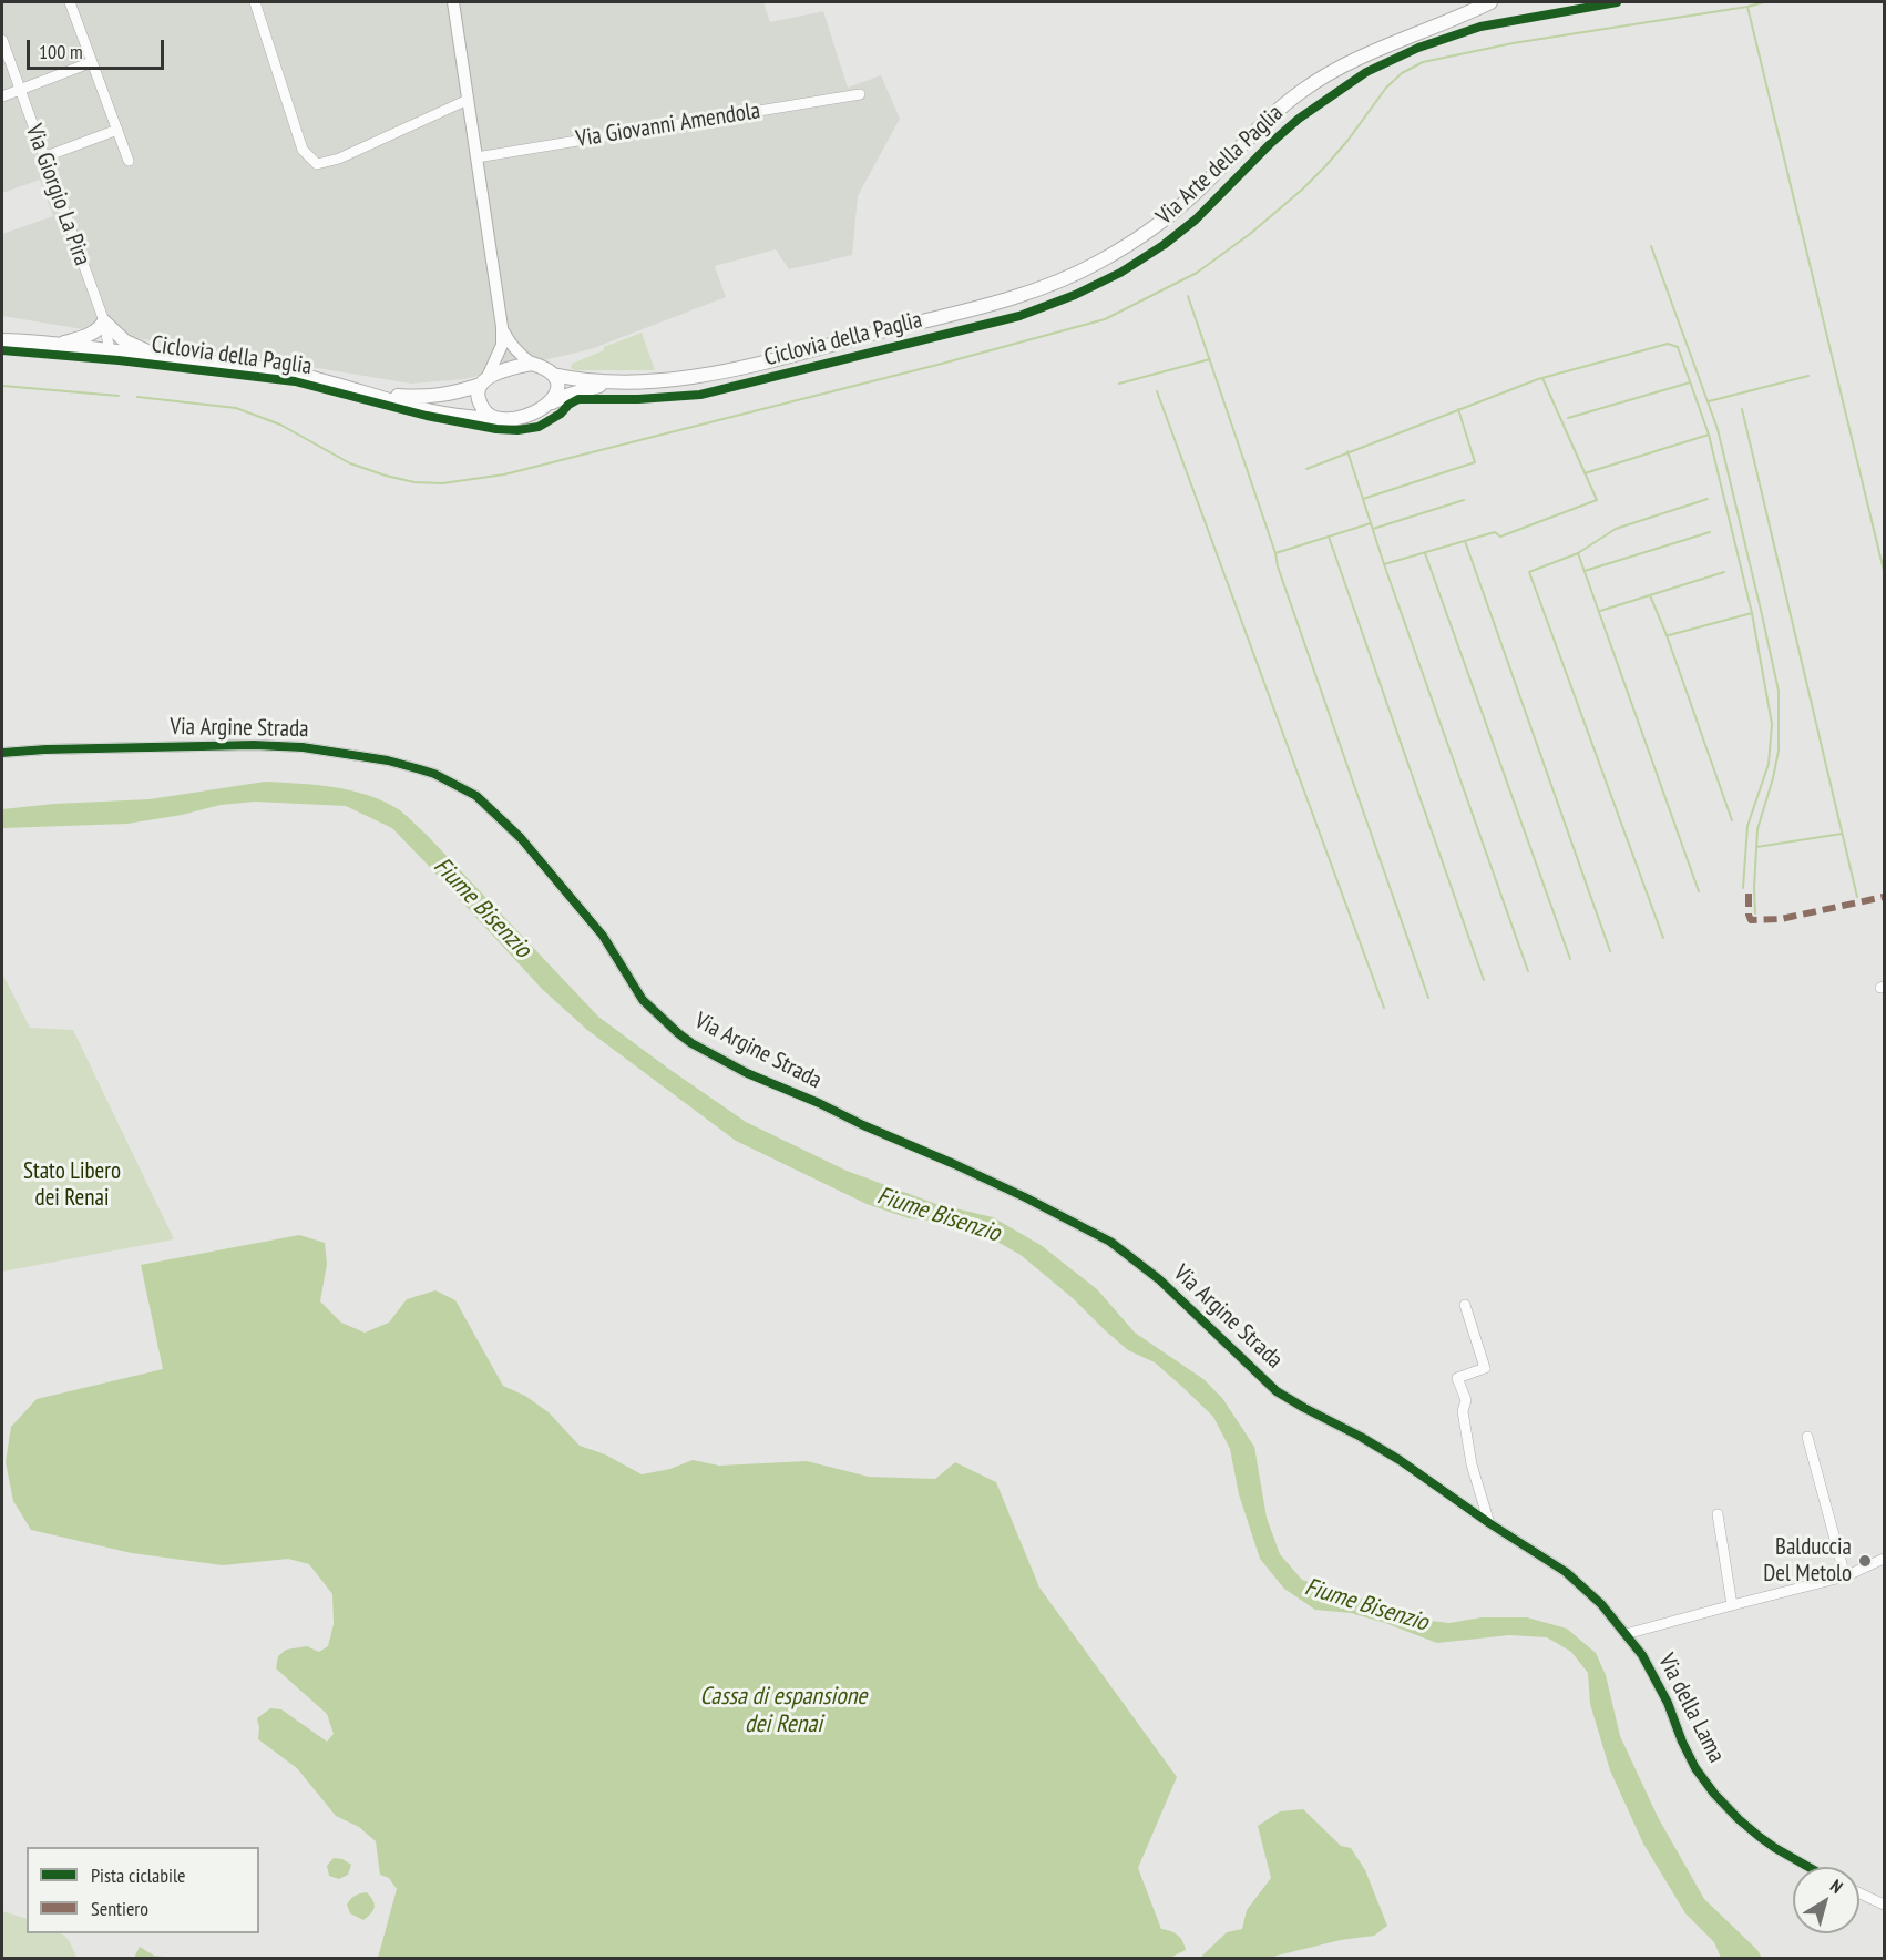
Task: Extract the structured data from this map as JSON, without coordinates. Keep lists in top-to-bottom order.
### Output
{
  "streets": {
    "main road": ["Via Arte della Paglia"],
    "street": [
      "Via Giovanni Amendola",
      "Via Giorgio La Pira",
      "Via Argine Strada",
      "Via della Lama"
    ],
    "cycle path": ["Ciclovia della Paglia"]
  },
  "crossings": [
    ["Via Arte della Paglia", "Via Giorgio La Pira"],
    ["Via Argine Strada", "Via della Lama"]
  ],
  "water": ["Fiume Bisenzio", "Cassa di espansione dei Renai"],
  "parks": ["Stato Libero dei Renai"],
  "places": ["Balduccia Del Metolo"],
  "legend": ["Pista ciclabile", "Sentiero"],
  "scale_bar": "100 m",
  "north": "top right"
}
